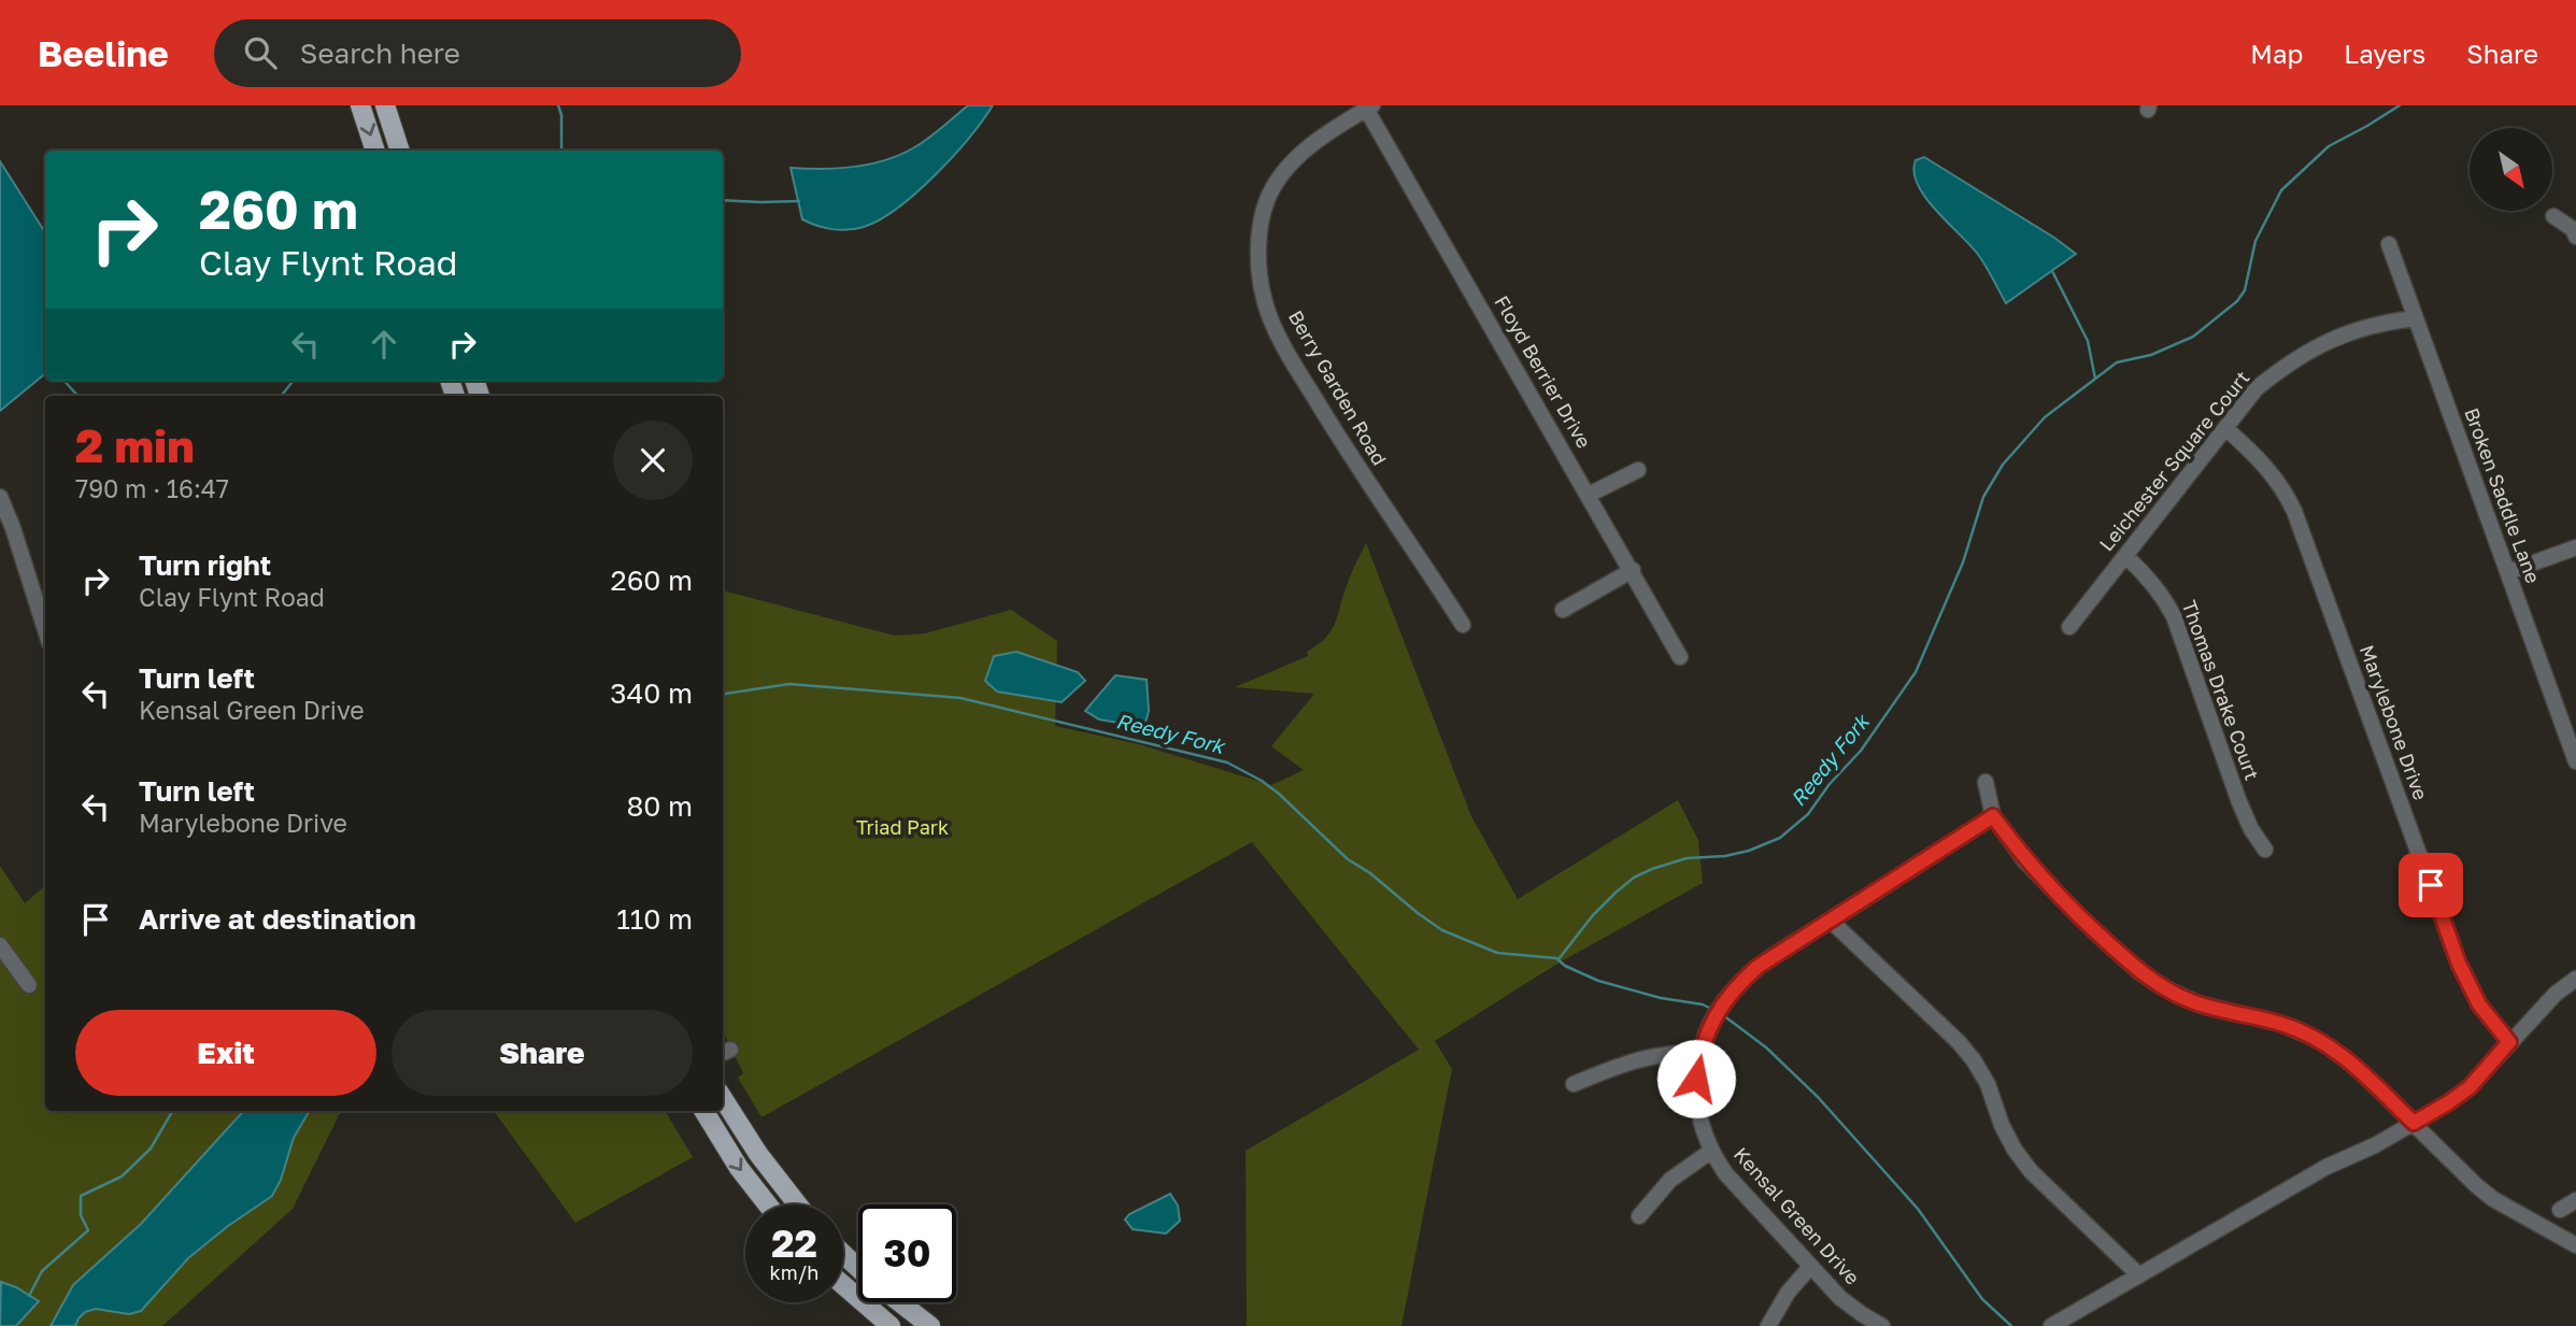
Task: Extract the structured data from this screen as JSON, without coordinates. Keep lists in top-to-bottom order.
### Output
{
  "streets": {
    "street": [
      "Floyd Berrier Drive",
      "Berry Garden Road",
      "Leichester Square Court",
      "Broken Saddle Lane",
      "Thomas Drake Court",
      "Marylebone Drive",
      "Kensal Green Drive"
    ]
  },
  "crossings": [
    ["Floyd Berrier Drive", "Berry Garden Road"],
    ["Leichester Square Court", "Broken Saddle Lane"],
    ["Leichester Square Court", "Thomas Drake Court"],
    ["Leichester Square Court", "Marylebone Drive"]
  ],
  "water": ["Reedy Fork"],
  "parks": ["Triad Park"],
  "north": "bottom right",
  "page": {
    "header": "Beeline",
    "search": "Search here",
    "nav": ["Map", "Layers", "Share"],
    "turn": ["260 m", "Clay Flynt Road"],
    "heading": ["2 min", "790 m · 16:47"],
    "list": [
      {
        "name": "Turn right",
        "note": "Clay Flynt Road",
        "value": "260 m"
      },
      {
        "name": "Turn left",
        "note": "Kensal Green Drive",
        "value": "340 m"
      },
      {
        "name": "Turn left",
        "note": "Marylebone Drive",
        "value": "80 m"
      },
      {
        "name": "Arrive at destination",
        "value": "110 m"
      }
    ],
    "buttons": ["Exit", "Share"],
    "speed": "22 km/h",
    "limit": "30"
  }
}
